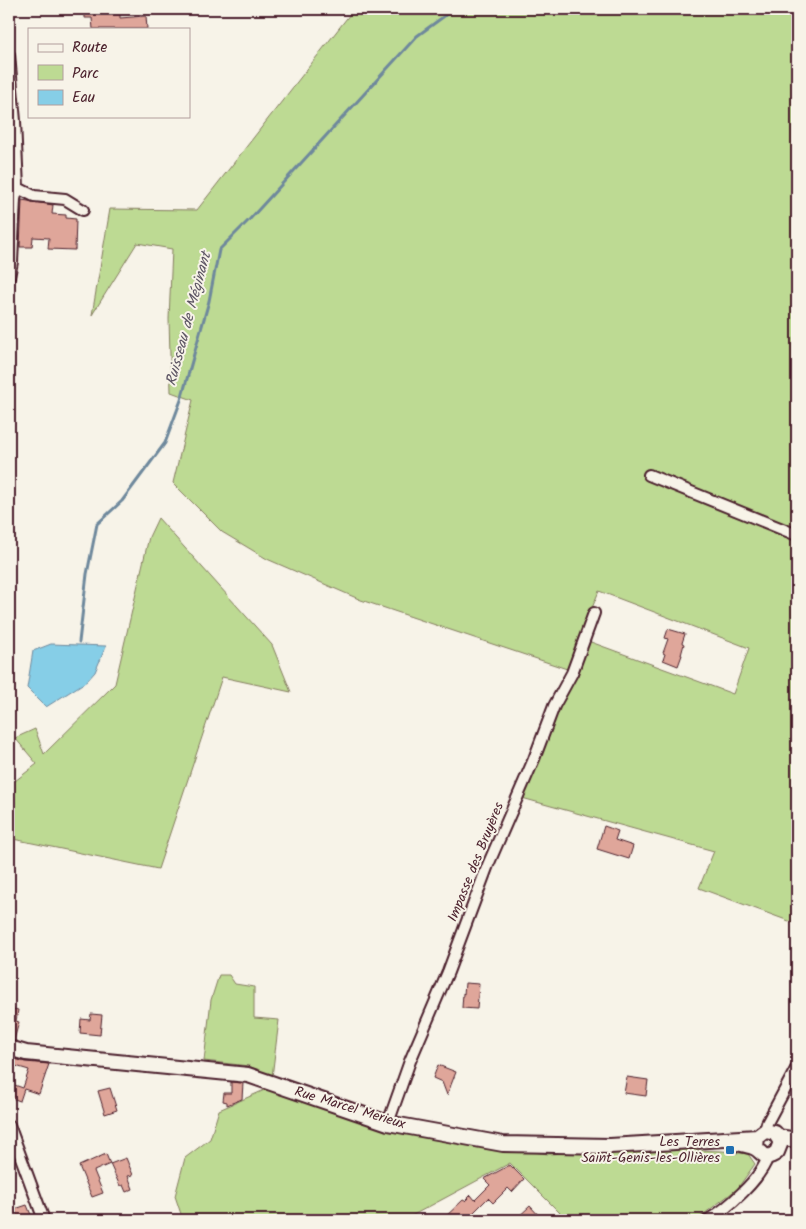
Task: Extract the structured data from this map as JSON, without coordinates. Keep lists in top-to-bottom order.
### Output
{
  "streets": {
    "main road": ["Rue Marcel Merieux"],
    "street": ["Impasse des Bruyères"]
  },
  "crossings": [
    ["Impasse des Bruyères", "Rue Marcel Merieux"]
  ],
  "water": ["Ruisseau de Méginant"],
  "places": {
    "transit": ["Les Terres Saint-Genis-les-Ollières"]
  },
  "legend": ["Route", "Parc", "Eau"]
}
